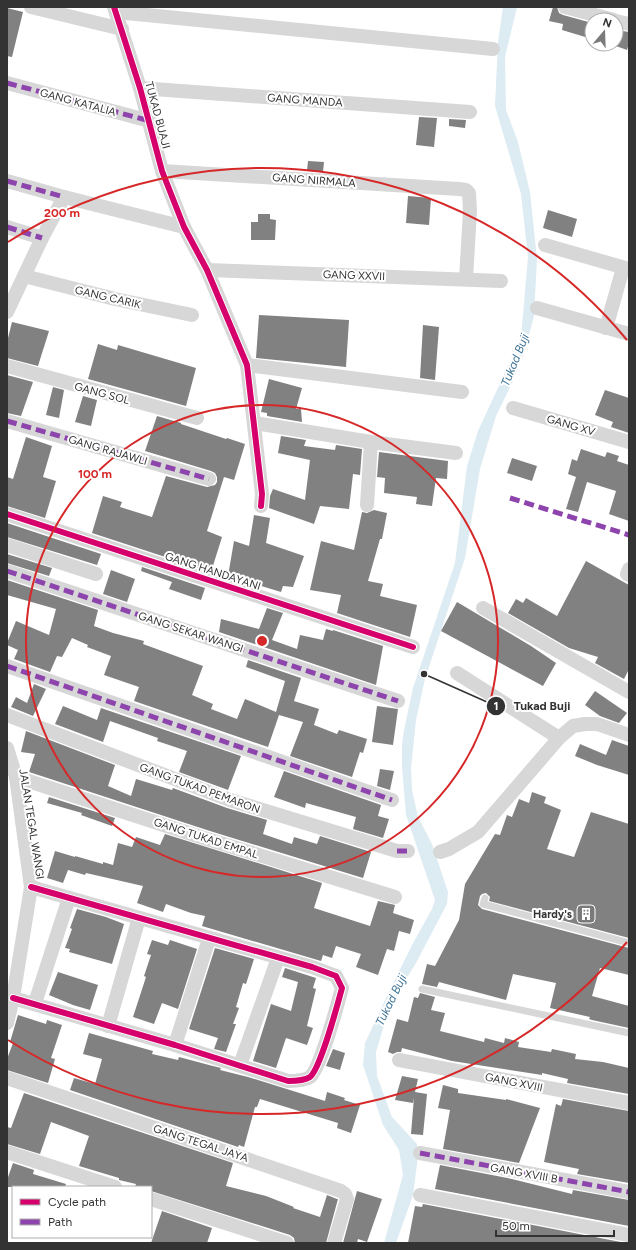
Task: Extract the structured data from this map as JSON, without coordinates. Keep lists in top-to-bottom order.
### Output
{
  "streets": {
    "street": [
      "GANG MANDA",
      "GANG KATALIA",
      "TUKAD BUAJI",
      "GANG NIRMALA",
      "GANG XXVII",
      "GANG CARIK",
      "GANG SOL",
      "GANG XV",
      "GANG RAJAWLI",
      "GANG HANDAYANI",
      "GANG SEKAR WANGI",
      "GANG TUKAD PEMARON",
      "JALAN TEGAL WANGI",
      "GANG TUKAD EMPAL",
      "GANG XVIII",
      "GANG TEGAL JAYA",
      "GANG XVIII B"
    ]
  },
  "crossings": [
    ["GANG MANDA", "TUKAD BUAJI"],
    ["GANG KATALIA", "TUKAD BUAJI"],
    ["TUKAD BUAJI", "GANG NIRMALA"],
    ["TUKAD BUAJI", "GANG XXVII"],
    ["GANG NIRMALA", "GANG XXVII"],
    ["JALAN TEGAL WANGI", "GANG TUKAD EMPAL"]
  ],
  "water": ["Tukad Buji"],
  "places": {
    "other": ["Tukad Buji"],
    "building": ["Hardy's"]
  },
  "legend": ["Cycle path", "Path"],
  "scale_bar": "50 m",
  "north": "top",
  "rings": ["200 m", "100 m"]
}
